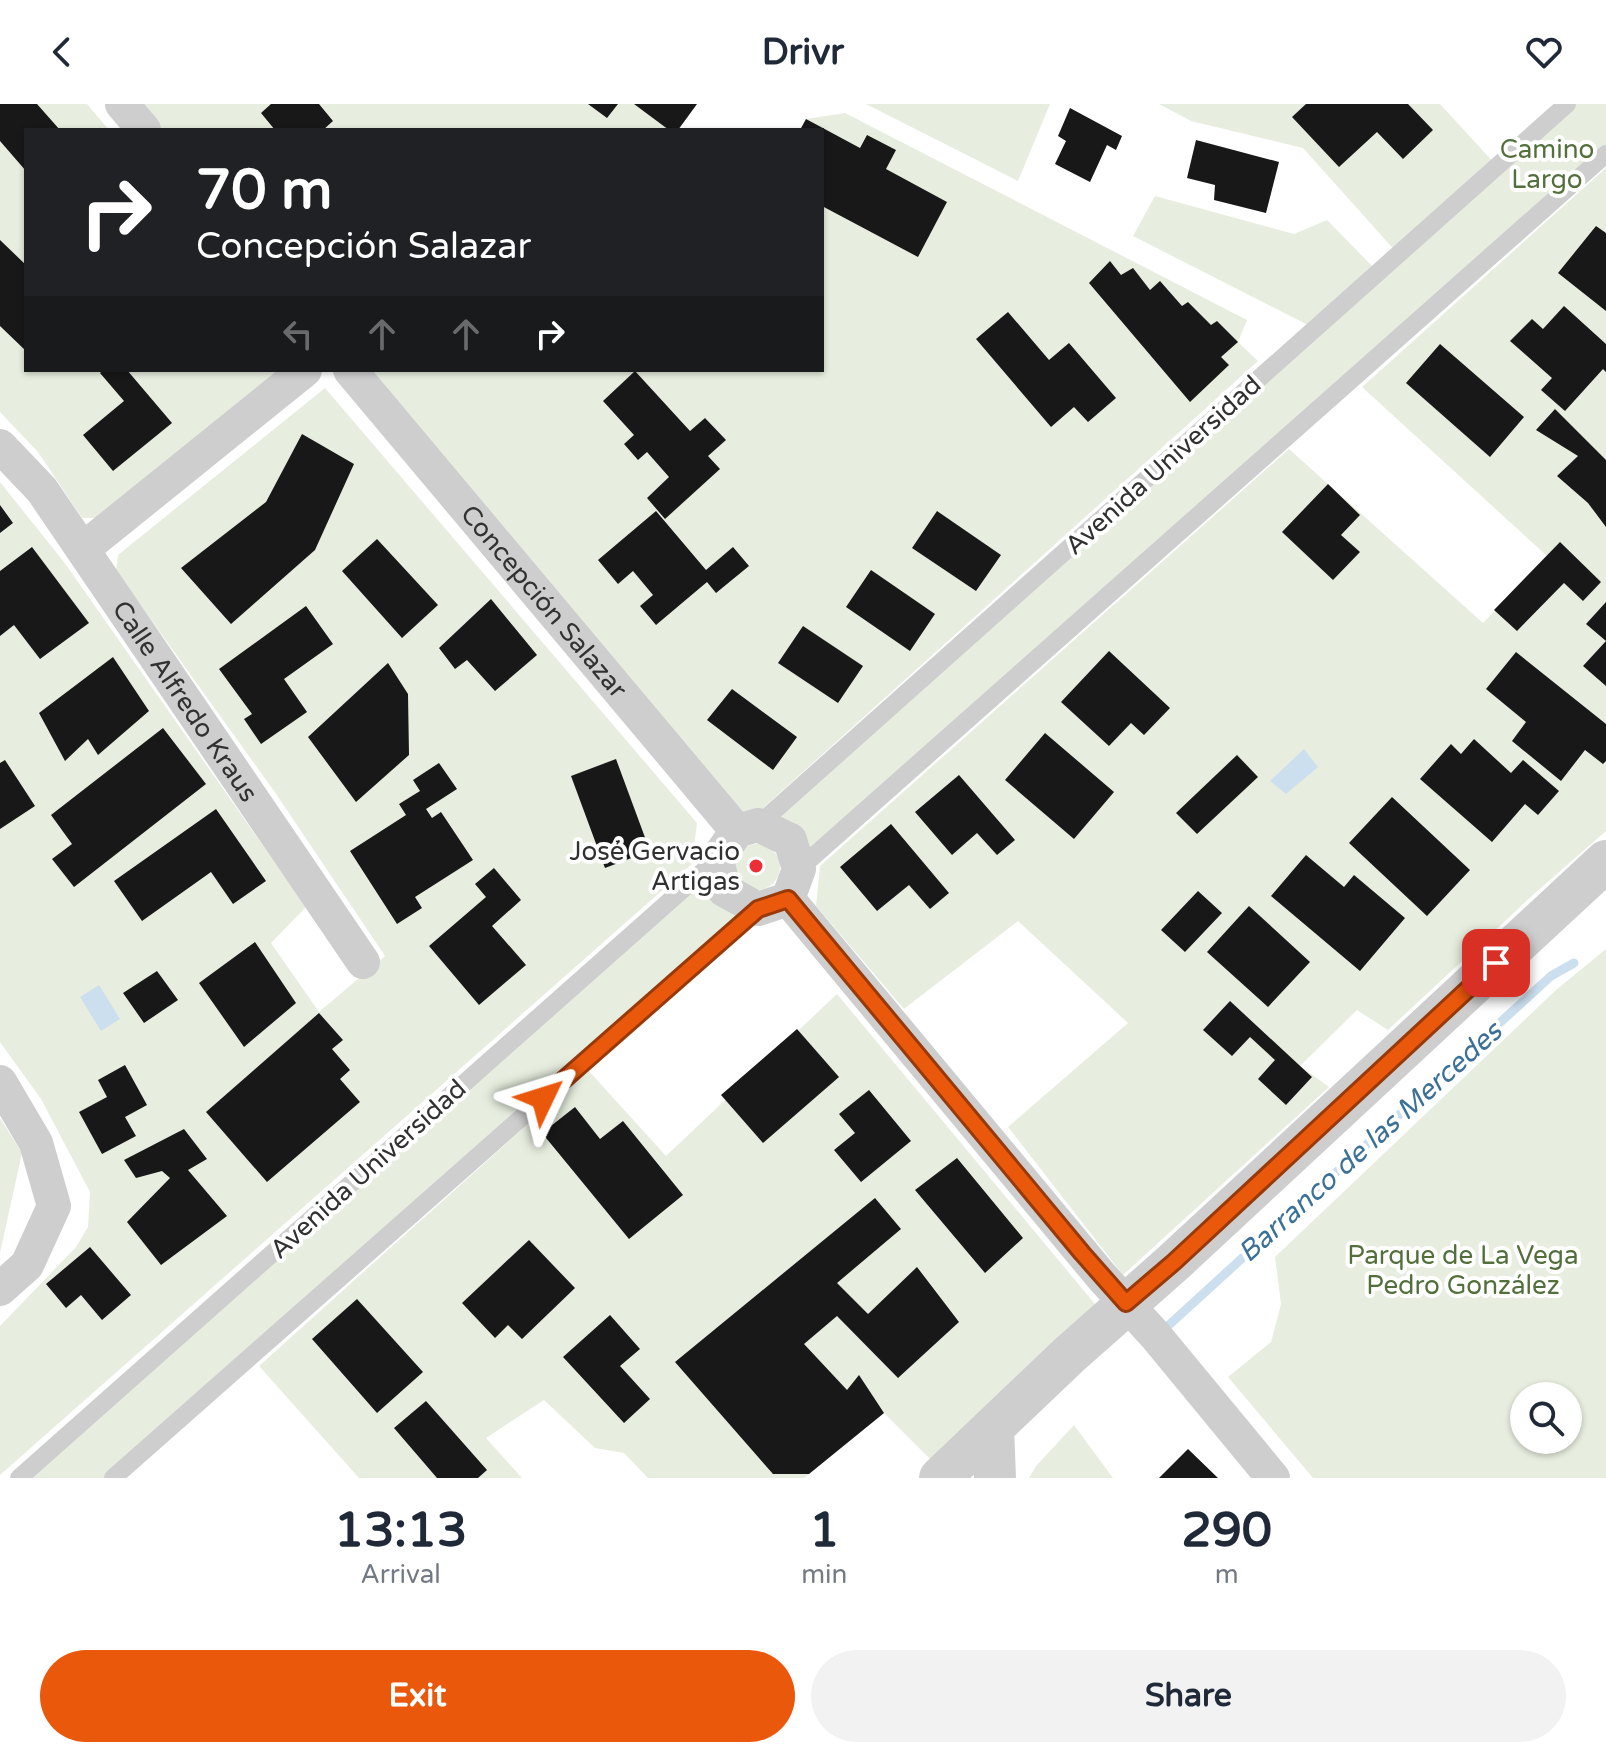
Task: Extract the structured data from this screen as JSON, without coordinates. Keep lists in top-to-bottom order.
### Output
{
  "streets": {
    "street": ["Concepción Salazar", "Calle Alfredo Kraus"],
    "lane": ["Avenida Universidad"]
  },
  "crossings": [
    ["Avenida Universidad", "Concepción Salazar"]
  ],
  "water": ["Barranco de las Mercedes"],
  "parks": ["Camino Largo", "Parque de La Vega Pedro González"],
  "places": ["José Gervacio Artigas"],
  "page": {
    "header": "Drivr",
    "turn": ["70 m", "Concepción Salazar"],
    "eta": [
      "13:13",
      "Arrival",
      "1",
      "min",
      "290",
      "m"
    ],
    "buttons": ["Exit", "Share"]
  }
}
